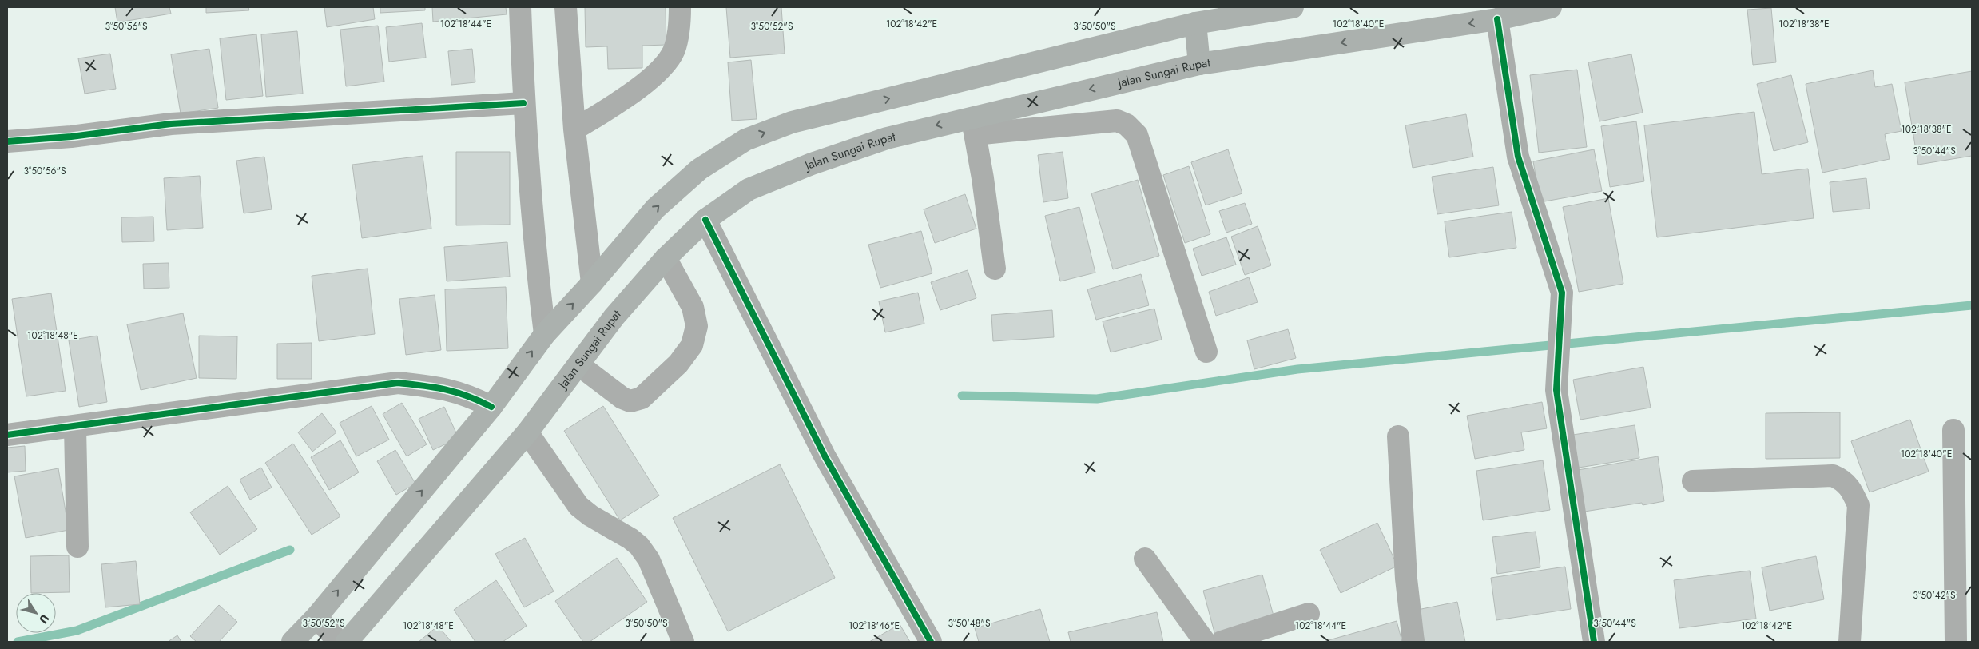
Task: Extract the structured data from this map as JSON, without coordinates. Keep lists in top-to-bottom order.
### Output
{
  "streets": {
    "main road": ["Jalan Sungai Rupat"]
  },
  "north": "bottom right",
  "coordinates": [
    "102°18'44\"E",
    "102°18'40\"E",
    "102°18'42\"E",
    "102°18'38\"E",
    "3°50'56\"S",
    "3°50'52\"S",
    "3°50'50\"S",
    "3°50'44\"S",
    "102°18'48\"E",
    "3°50'42\"S",
    "3°50'48\"S",
    "102°18'46\"E"
  ]
}
